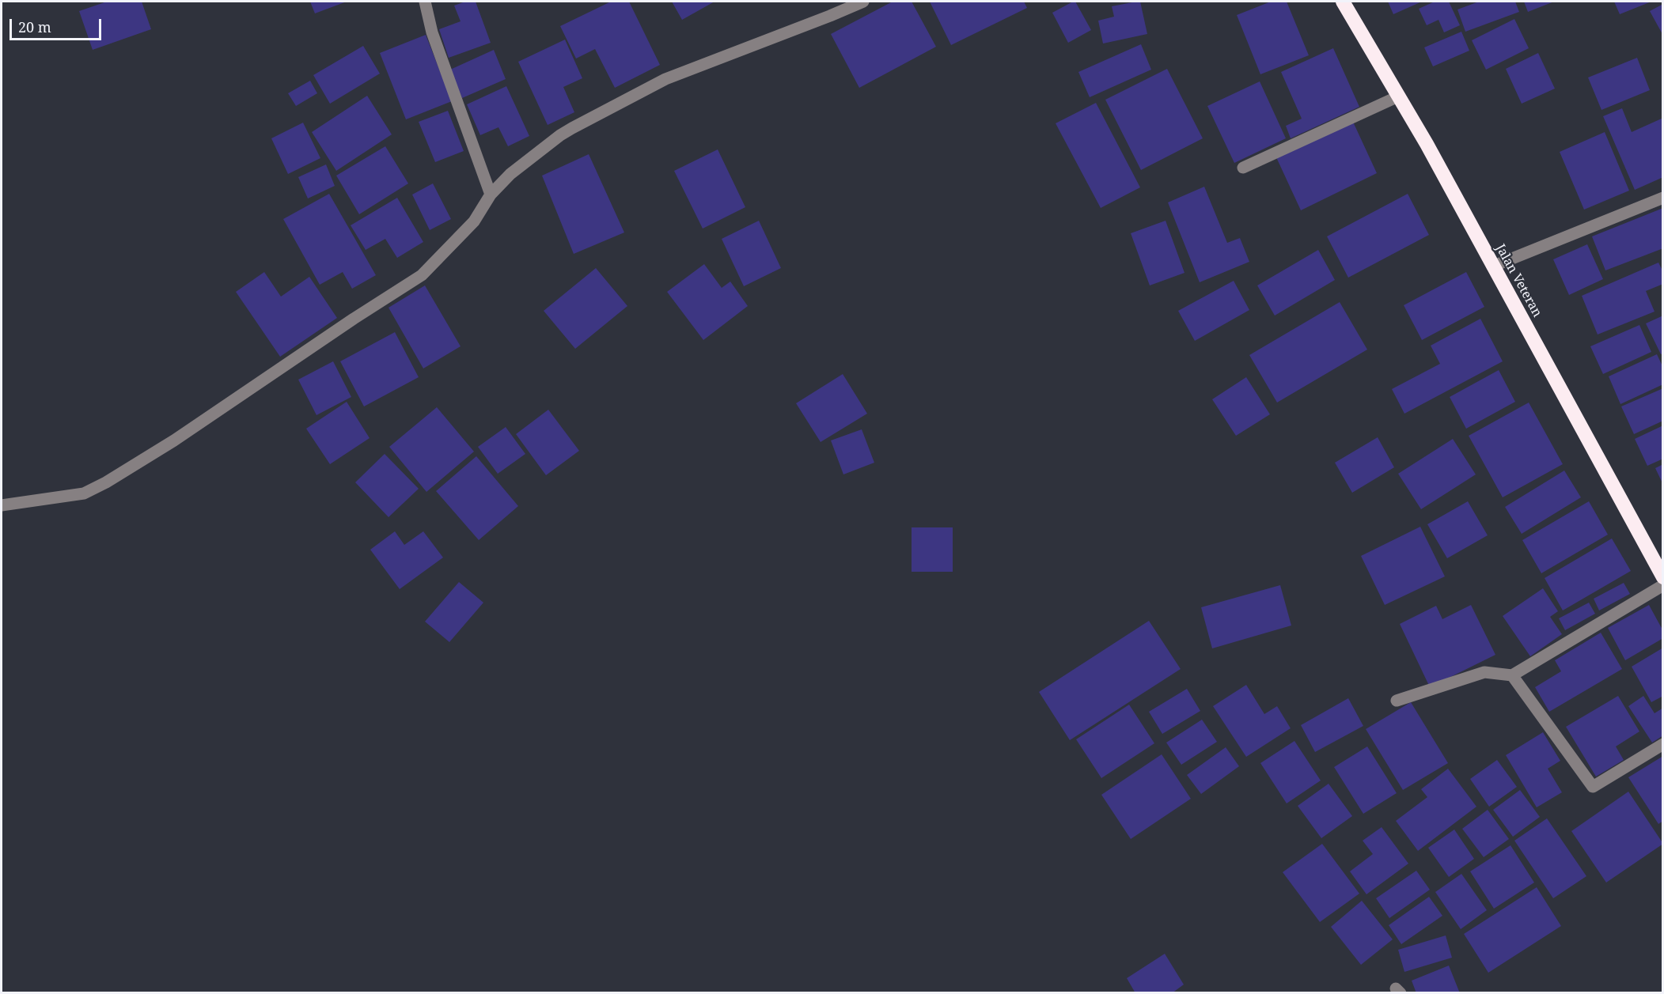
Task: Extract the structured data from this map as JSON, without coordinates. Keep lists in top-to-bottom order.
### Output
{
  "streets": {
    "highway": ["Jalan Veteran"]
  },
  "scale_bar": "20 m"
}
